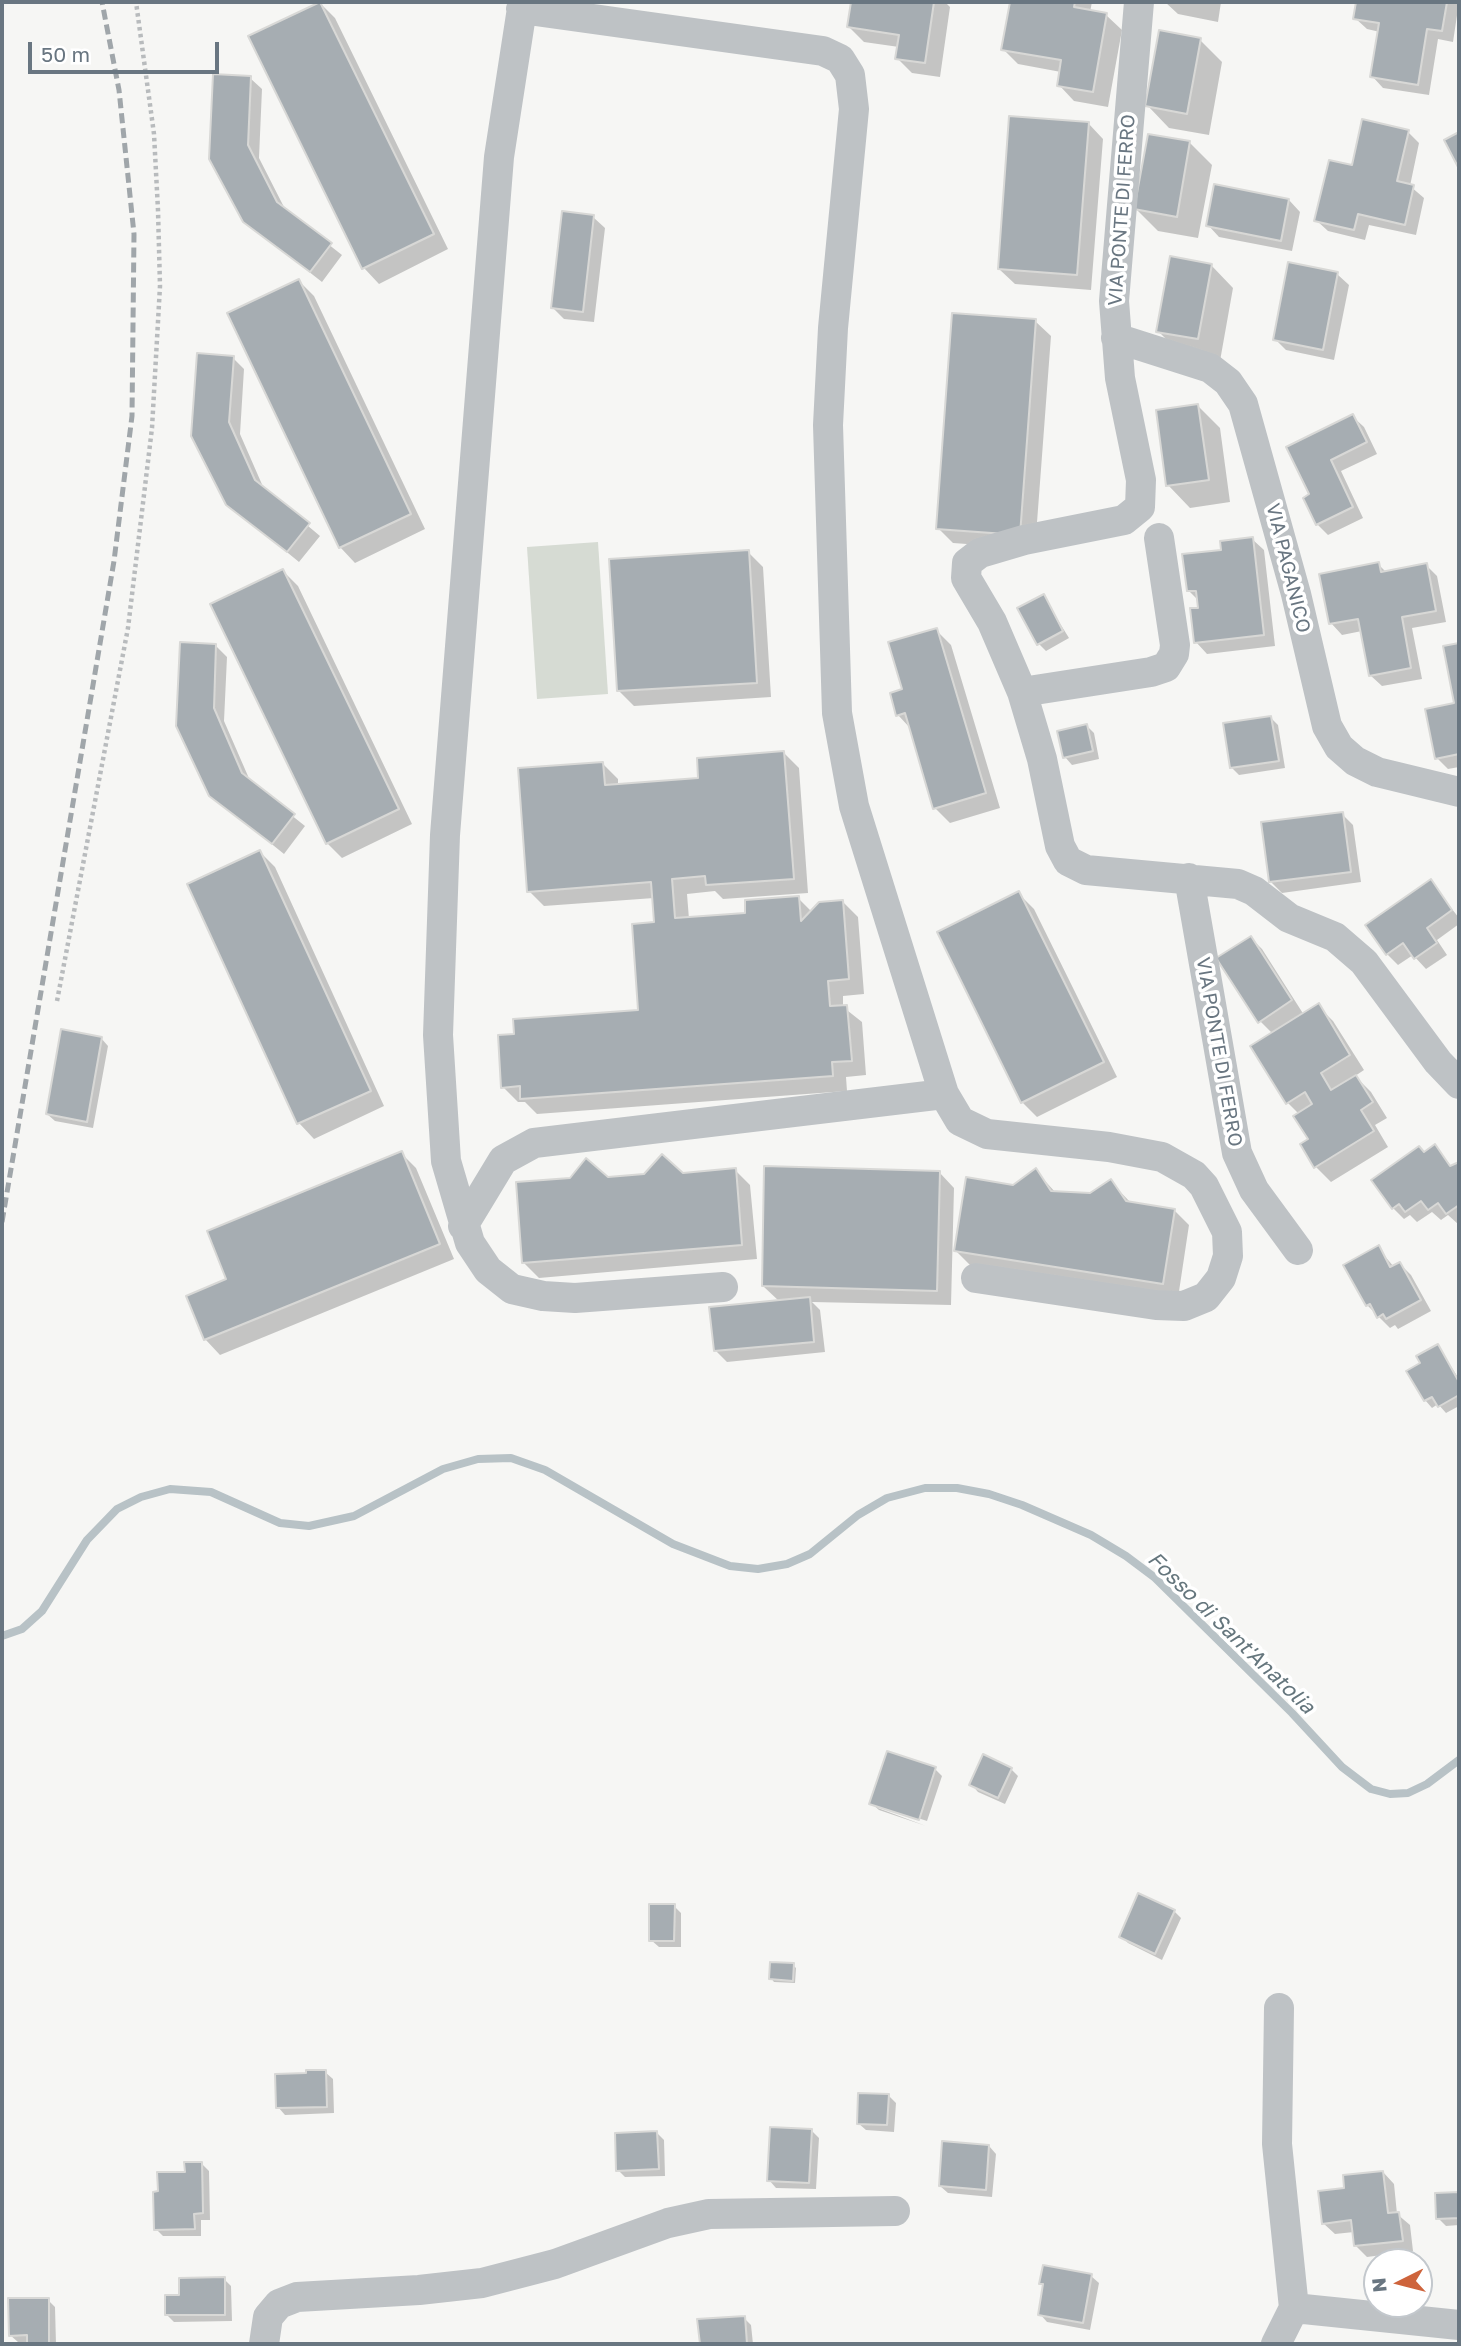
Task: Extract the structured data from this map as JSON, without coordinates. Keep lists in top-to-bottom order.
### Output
{
  "streets": {
    "street": ["VIA PONTE DI FERRO", "VIA PAGANICO"]
  },
  "crossings": [
    ["VIA PONTE DI FERRO", "VIA PAGANICO"]
  ],
  "water": ["Fosso di Sant'Anatolia"],
  "scale_bar": "50 m",
  "north": "left"
}
